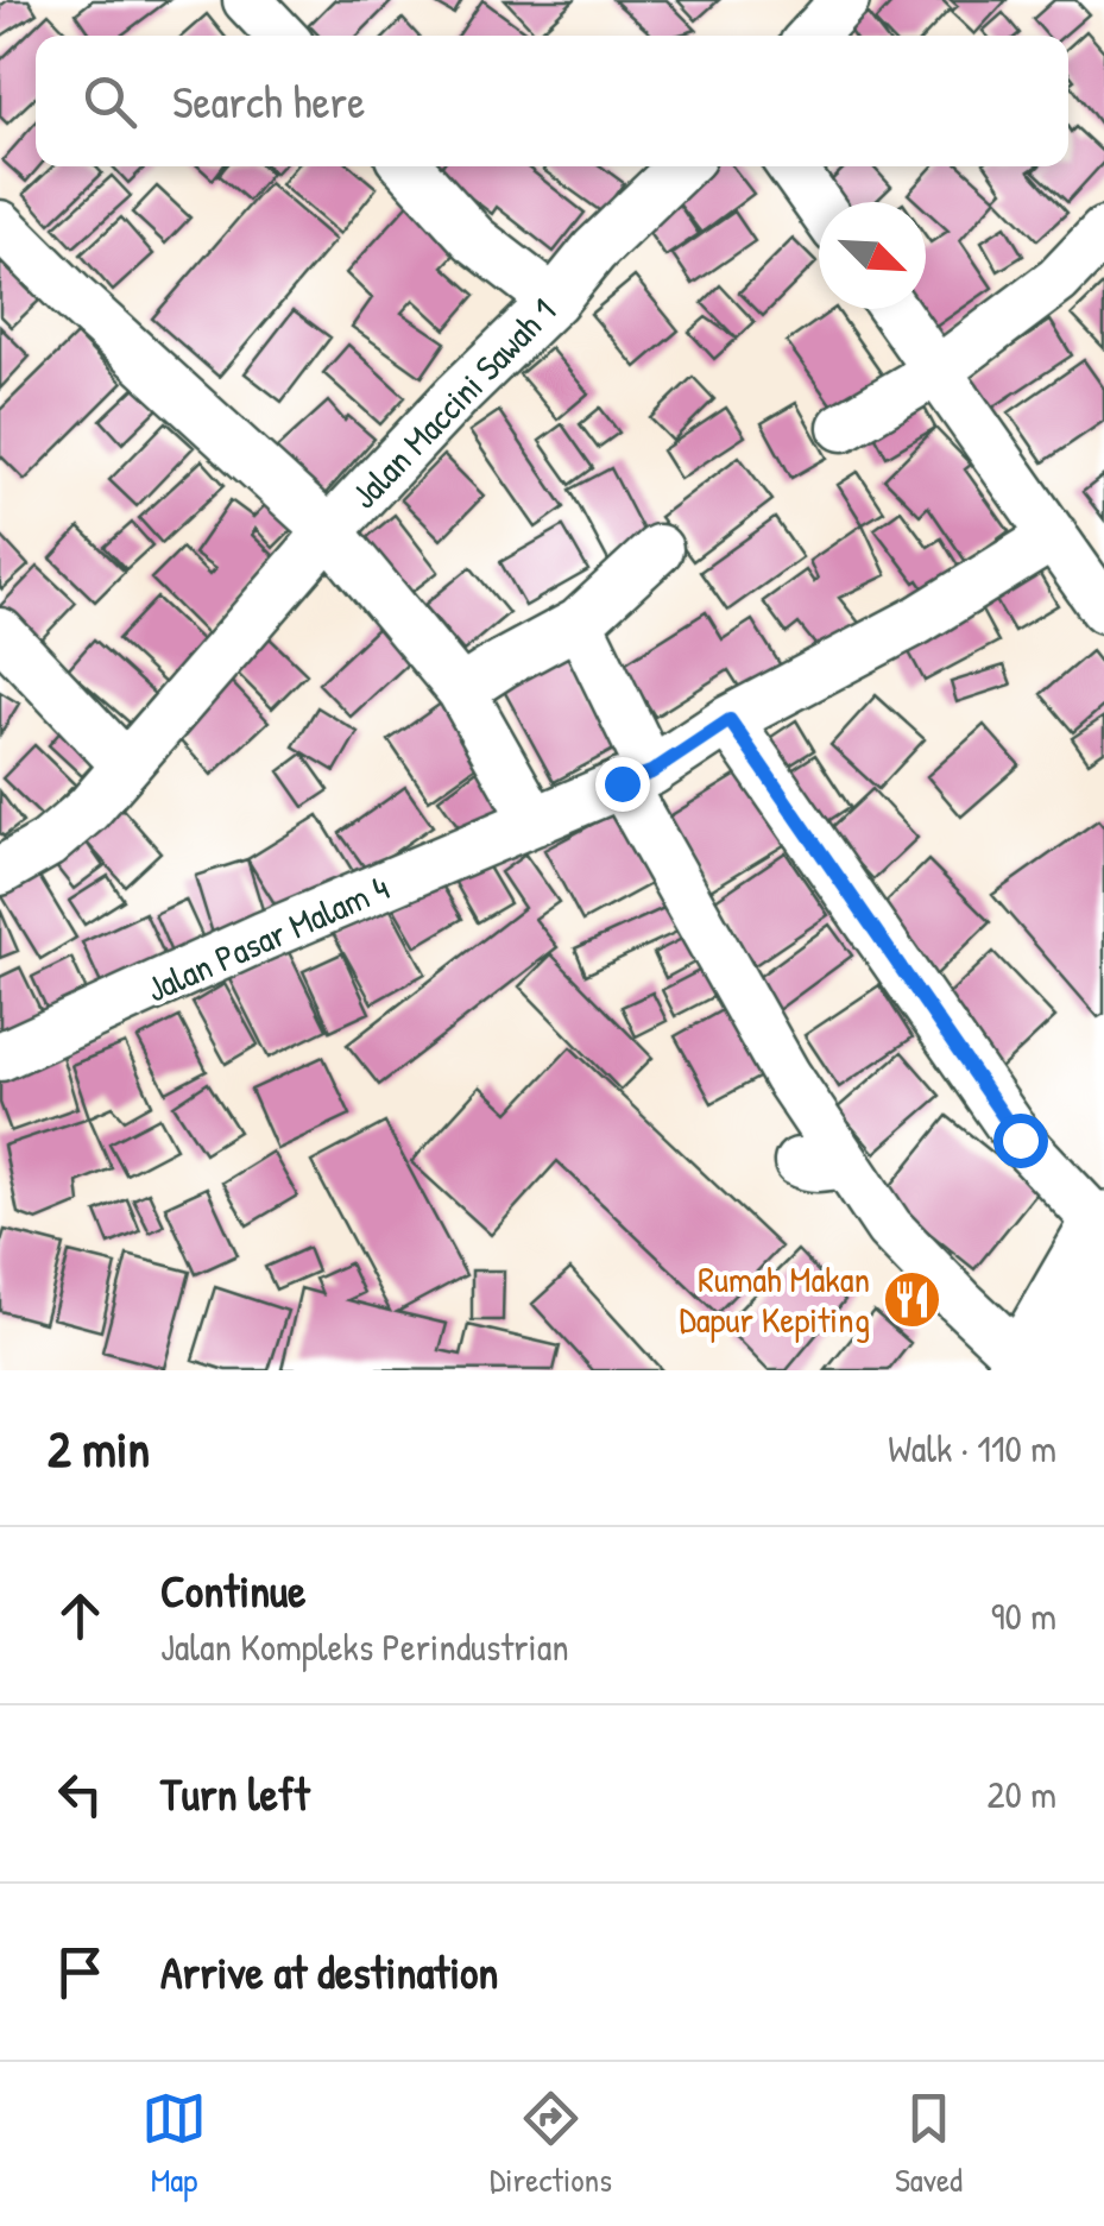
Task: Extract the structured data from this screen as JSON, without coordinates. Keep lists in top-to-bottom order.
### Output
{
  "streets": {
    "street": ["Jalan Maccini Sawah 1", "Jalan Pasar Malam 4"]
  },
  "places": {
    "restaurant": ["Rumah Makan Dapur Kepiting"]
  },
  "north": "bottom right",
  "page": {
    "search": "Search here",
    "heading": ["2 min", "Walk · 110 m"],
    "list": [
      ["Continue", "Jalan Kompleks Perindustrian", "90 m"],
      ["Turn left", "20 m"],
      "Arrive at destination"
    ],
    "nav": ["Map", "Directions", "Saved"]
  }
}
